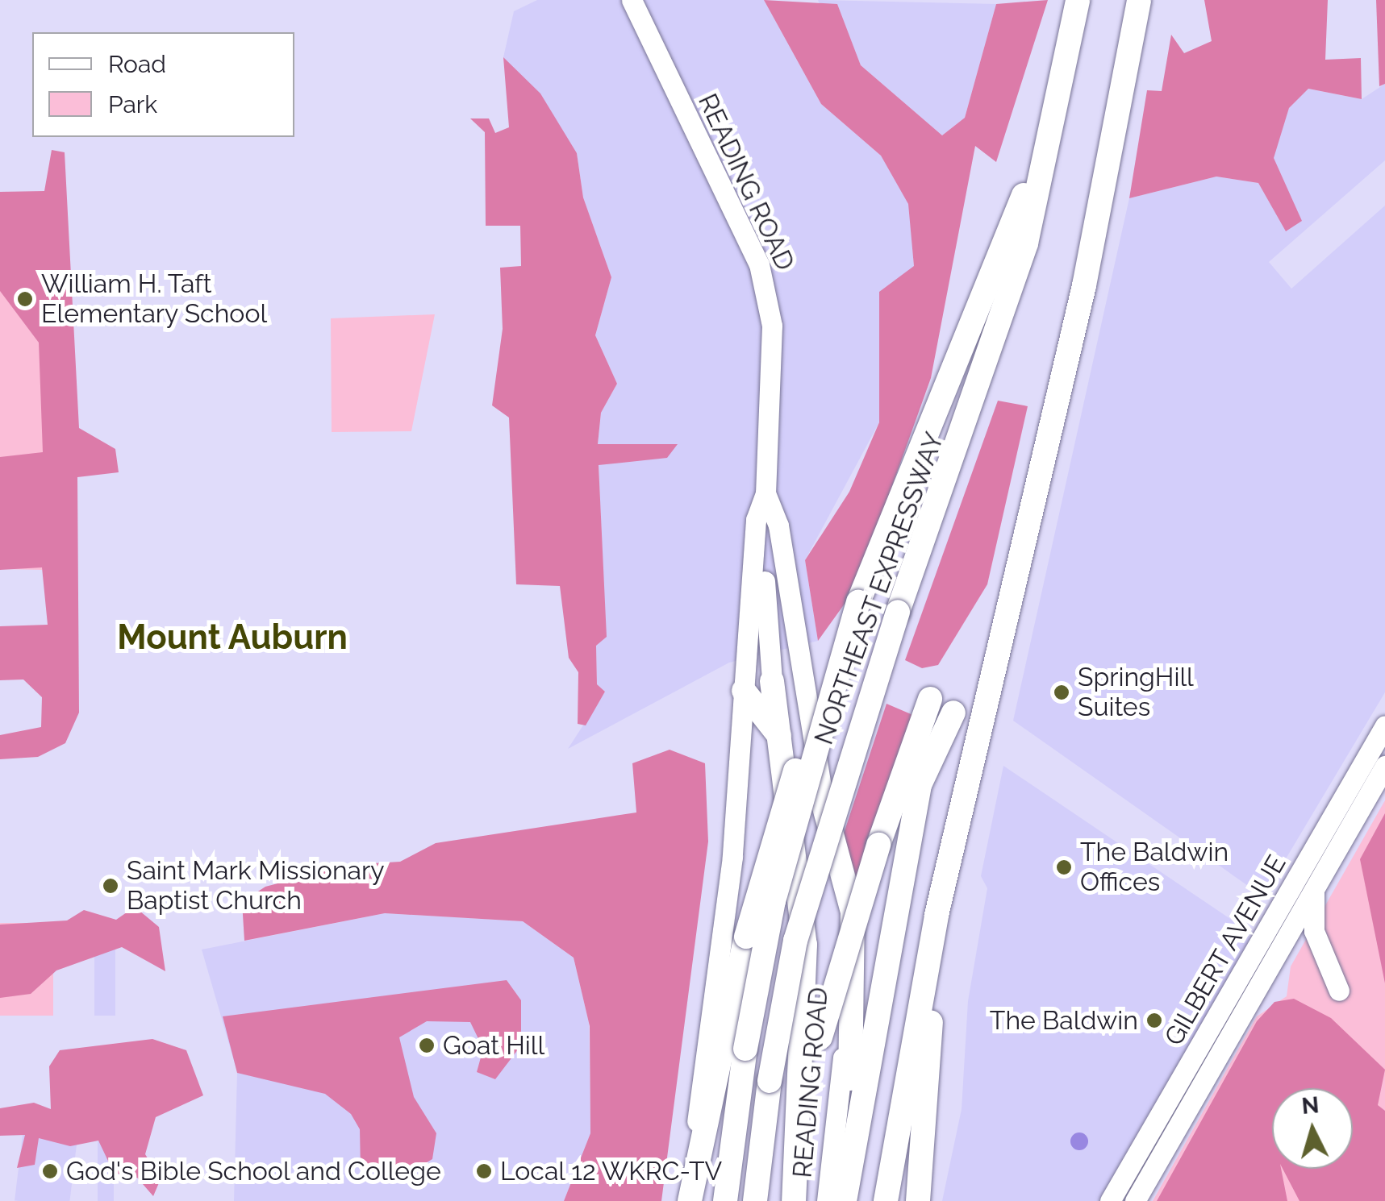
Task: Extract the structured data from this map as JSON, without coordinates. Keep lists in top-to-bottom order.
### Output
{
  "streets": {
    "highway": ["NORTHEAST EXPRESSWAY"],
    "main road": ["READING ROAD", "GILBERT AVENUE"]
  },
  "districts": ["Mount Auburn"],
  "places": [
    "William H. Taft Elementary School",
    "SpringHill Suites",
    "The Baldwin Offices",
    "Saint Mark Missionary Baptist Church",
    "The Baldwin",
    "Goat Hill",
    "God's Bible School and College",
    "Local 12 WKRC-TV"
  ],
  "legend": ["Road", "Park"],
  "north": "top"
}
